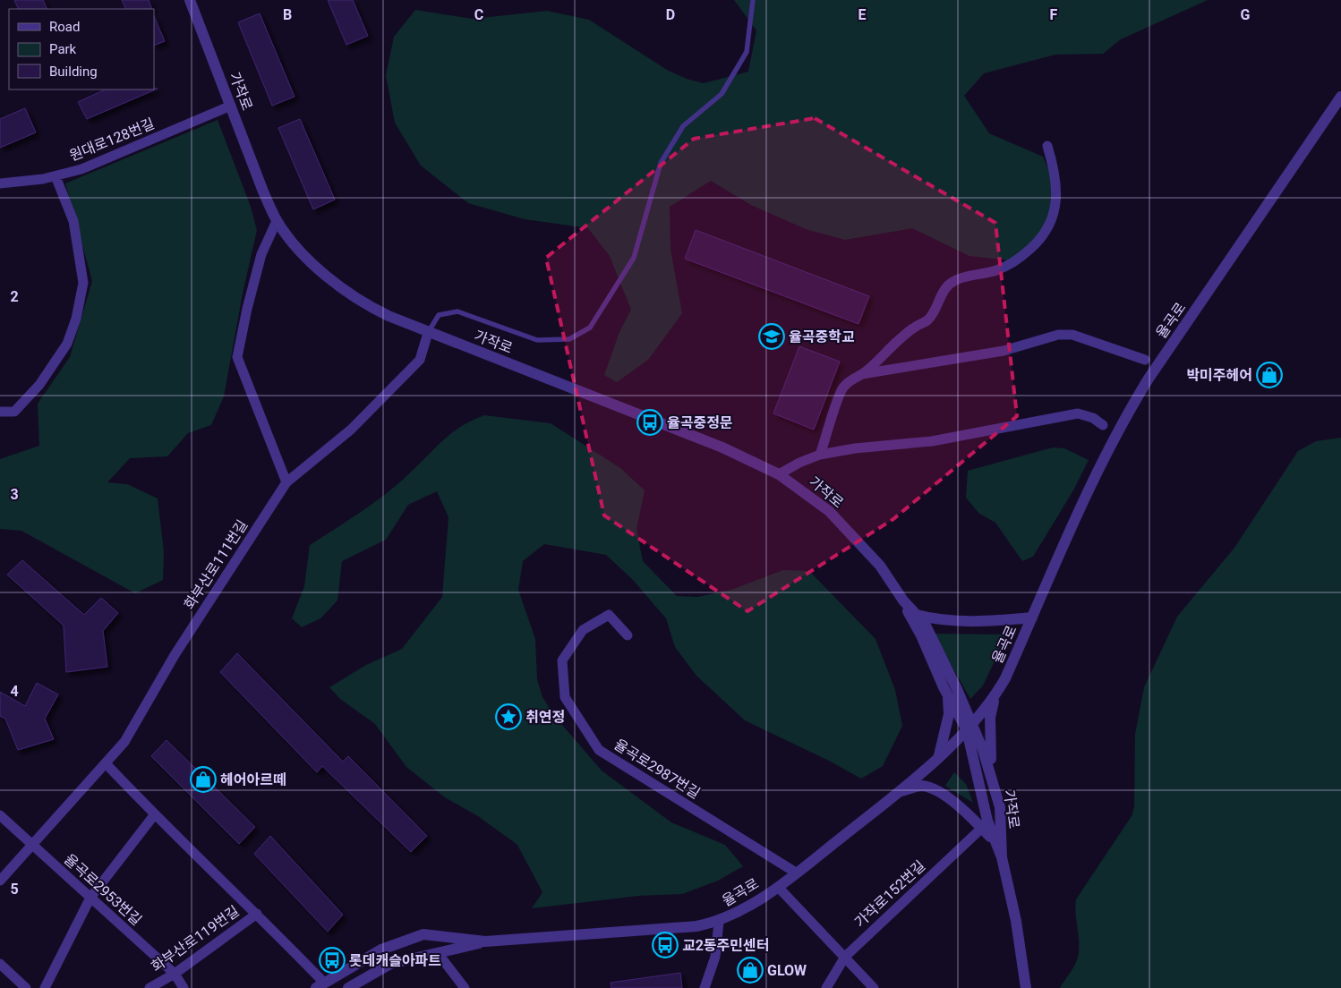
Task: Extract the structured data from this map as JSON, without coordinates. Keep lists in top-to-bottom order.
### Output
{
  "streets": {
    "street": [
      "가작로",
      "원대로128번길",
      "율곡로",
      "화부산로111번길",
      "율곡로2987번길",
      "율곡로2953번길",
      "가작로152번길",
      "화부산로119번길"
    ]
  },
  "crossings": [
    ["가작로", "원대로128번길"],
    ["가작로", "율곡로"],
    ["가작로", "화부산로111번길"],
    ["율곡로", "율곡로2987번길"],
    ["화부산로111번길", "율곡로2953번길"],
    ["율곡로2953번길", "화부산로119번길"]
  ],
  "places": {
    "school or university": ["율곡중학교"],
    "shop": ["박미주헤어", "헤어아르떼", "GLOW"],
    "bus stop": ["율곡중정문", "교2동주민센터", "롯데캐슬아파트"],
    "place": ["취연정"]
  },
  "legend": ["Road", "Park", "Building"],
  "grid": {
    "columns": [
      "B",
      "C",
      "D",
      "E",
      "F",
      "G"
    ],
    "rows": [
      "2",
      "3",
      "4",
      "5"
    ]
  }
}
